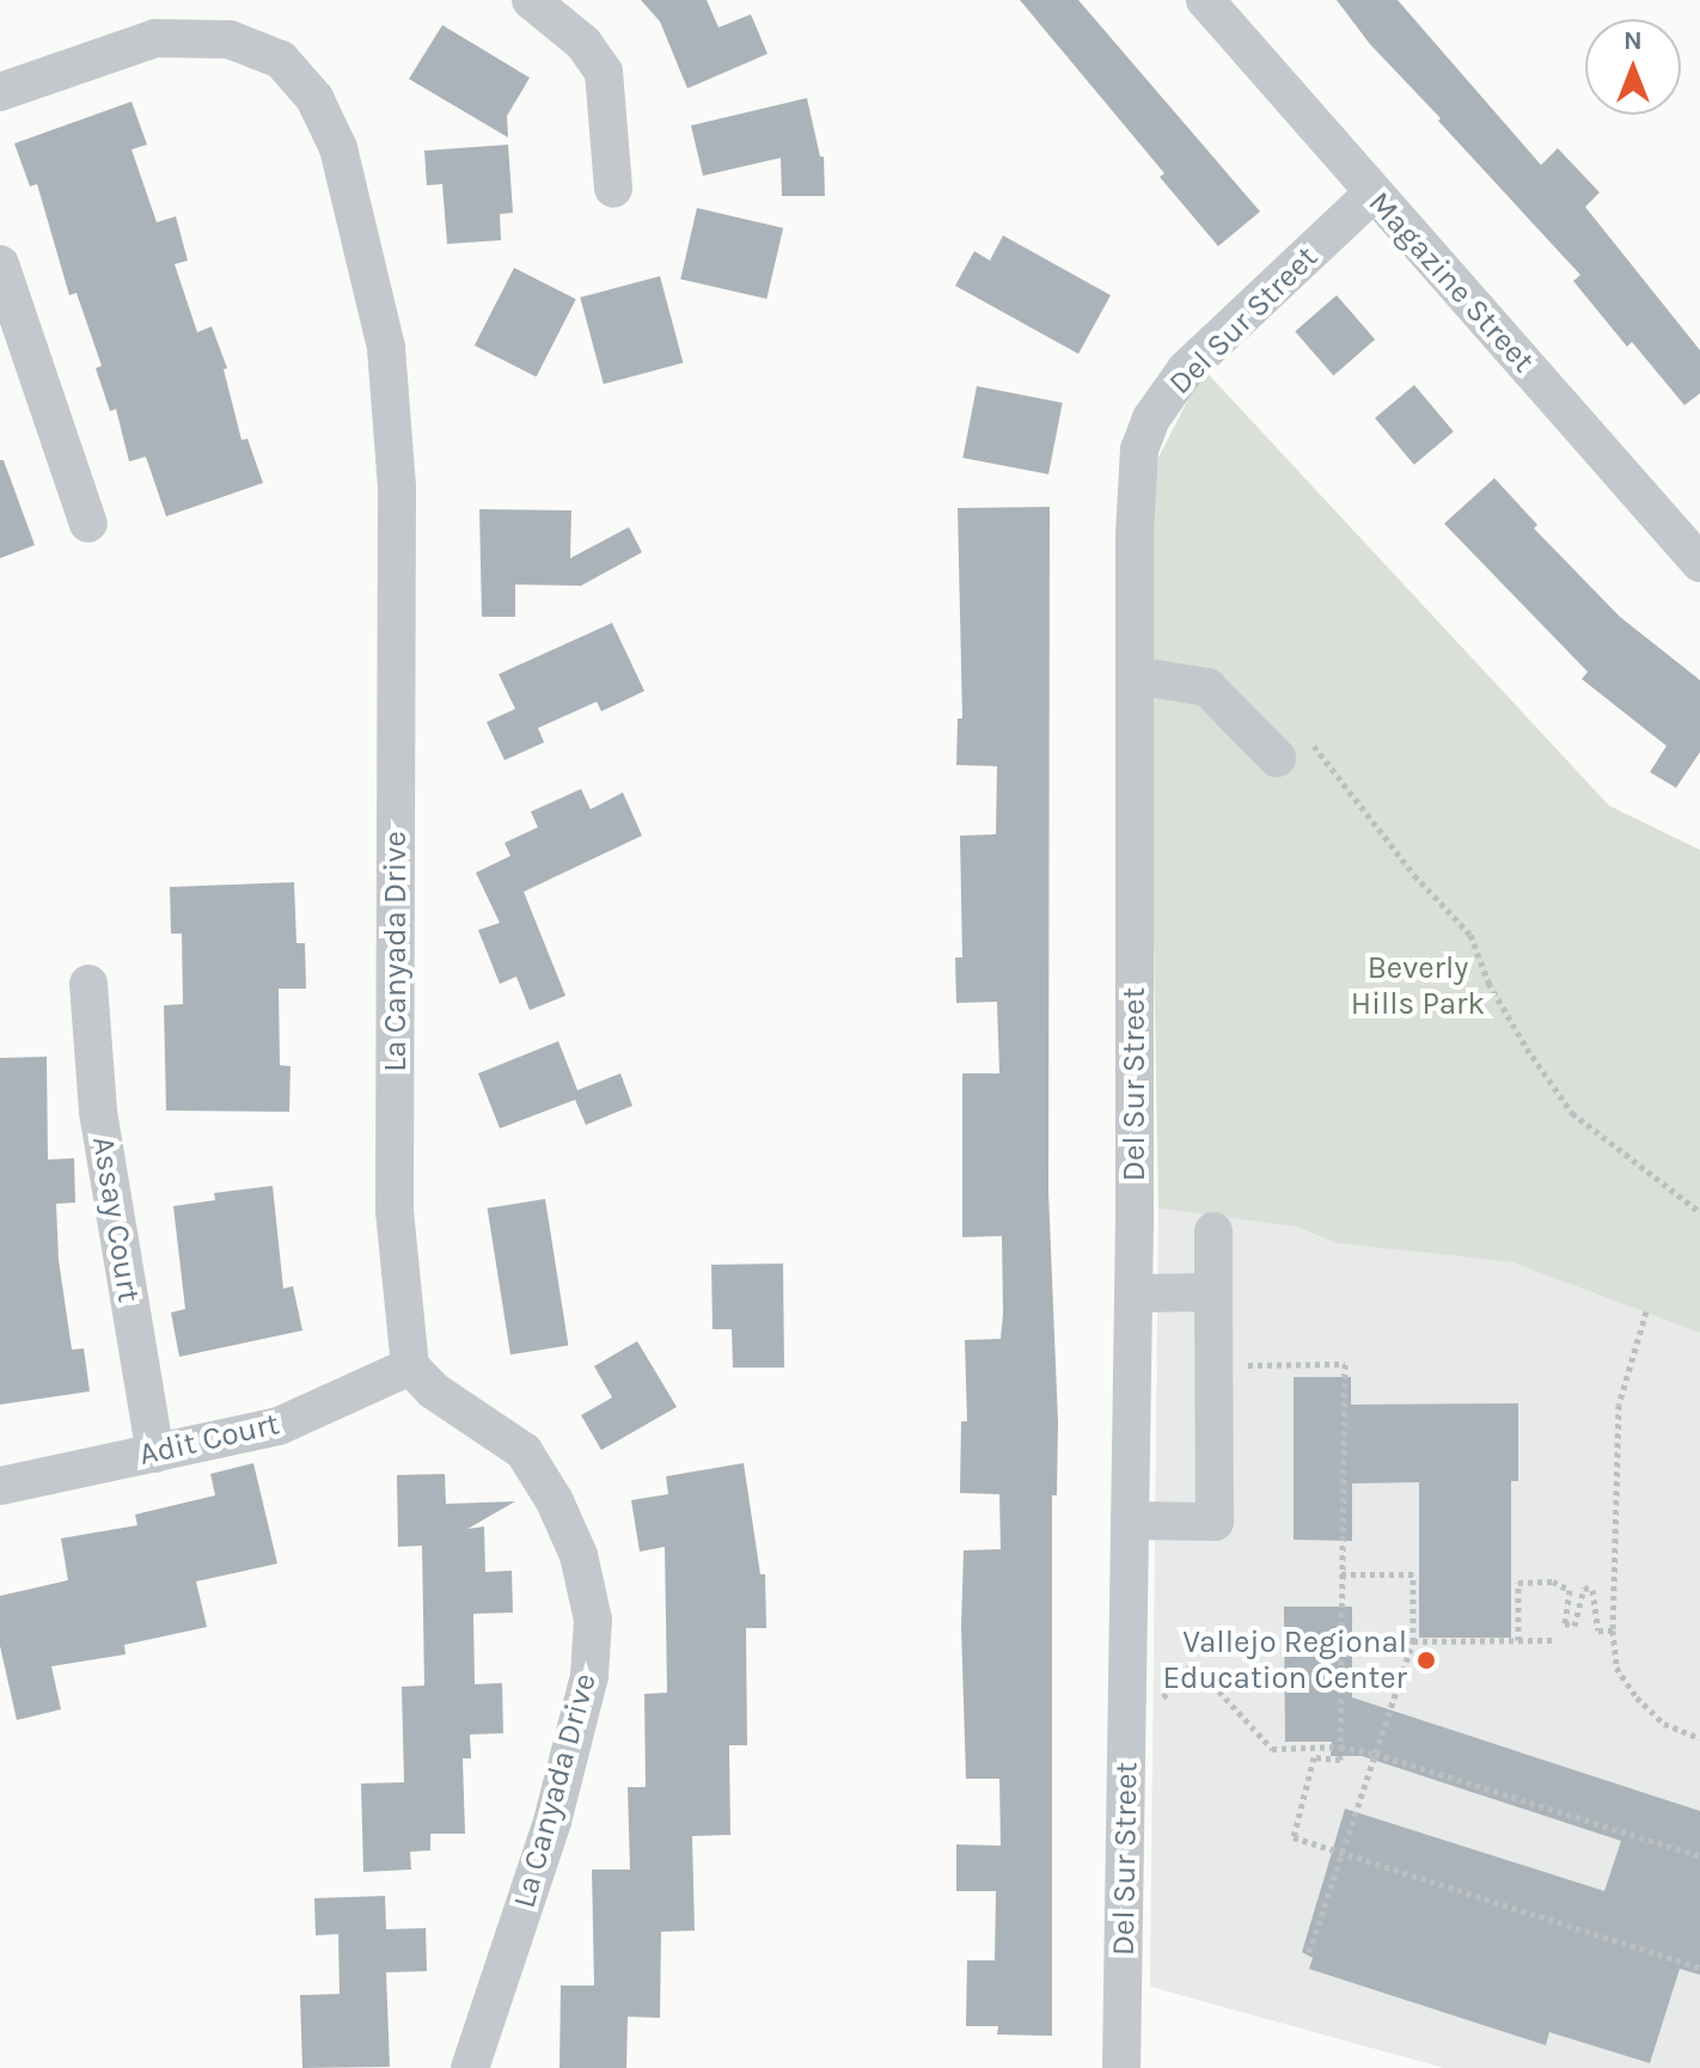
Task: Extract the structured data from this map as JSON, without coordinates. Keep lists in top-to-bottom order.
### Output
{
  "streets": {
    "street": [
      "Magazine Street",
      "Del Sur Street",
      "La Canyada Drive",
      "Assay Court",
      "Adit Court"
    ]
  },
  "crossings": [
    ["Magazine Street", "Del Sur Street"],
    ["La Canyada Drive", "Adit Court"],
    ["Assay Court", "Adit Court"]
  ],
  "parks": ["Beverly Hills Park"],
  "places": ["Vallejo Regional Education Center"],
  "north": "top"
}
